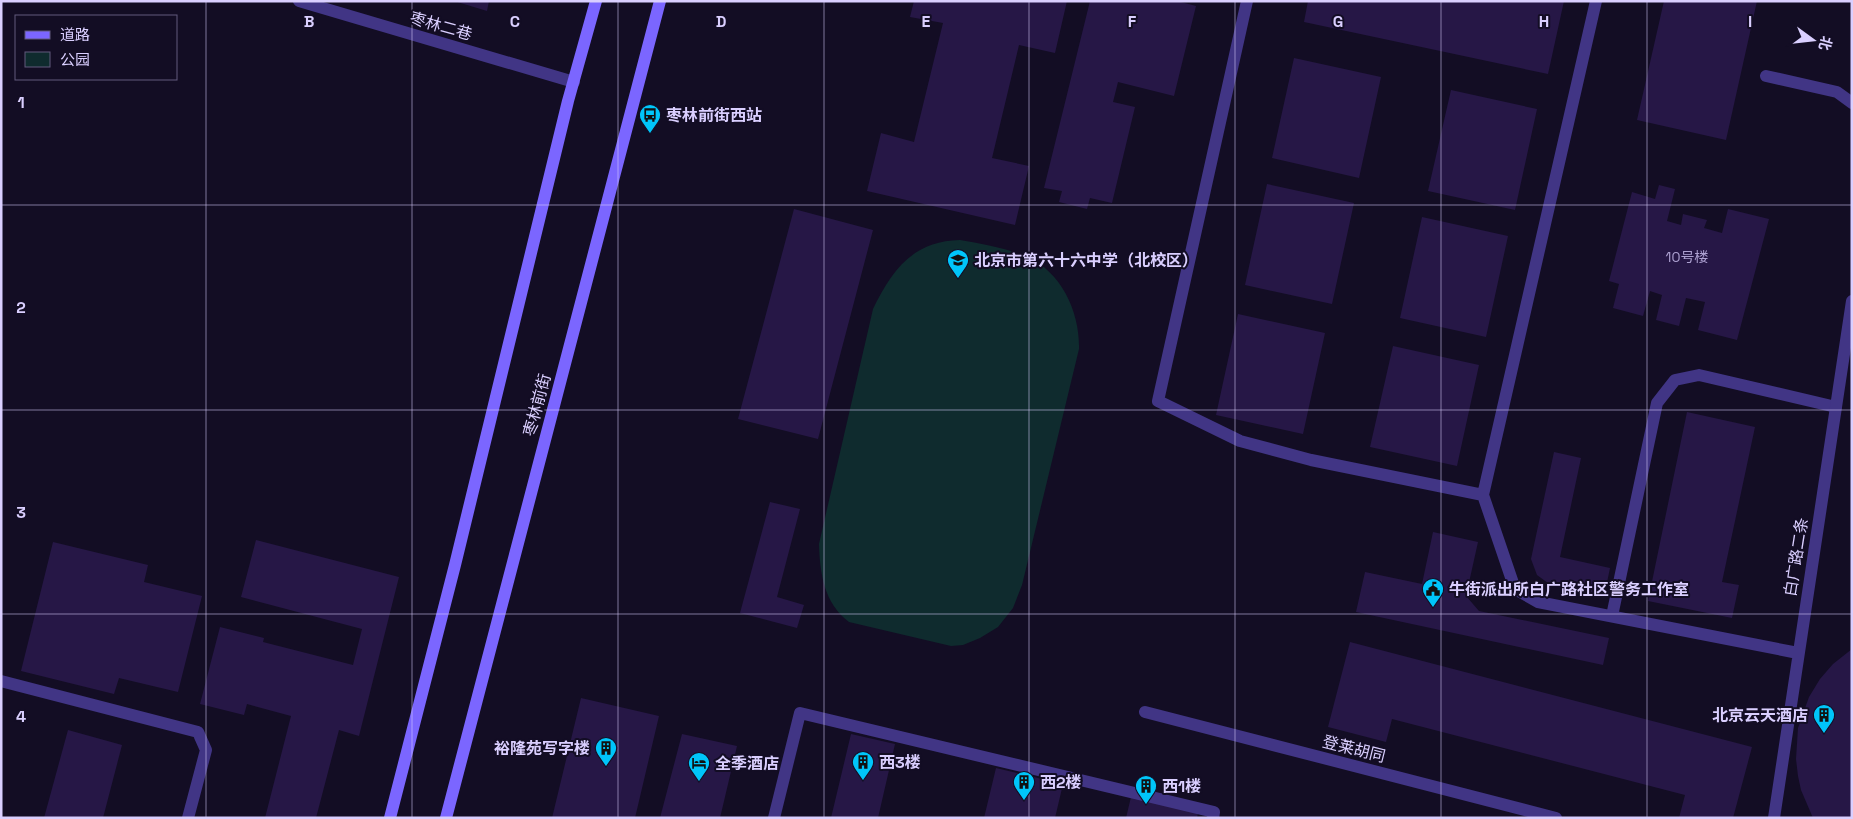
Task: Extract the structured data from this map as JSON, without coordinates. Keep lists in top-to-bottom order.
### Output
{
  "streets": {
    "main road": ["枣林前街"],
    "street": ["枣林二巷", "白广路二条", "登莱胡同"]
  },
  "places": {
    "bus stop": ["枣林前街西站"],
    "school or university": ["北京市第六十六中学（北校区）"],
    "public building": ["牛街派出所白广路社区警务工作室"],
    "building": [
      "北京云天酒店",
      "裕隆苑写字楼",
      "西3楼",
      "西2楼",
      "西1楼"
    ],
    "hotel": ["全季酒店"]
  },
  "house_numbers": ["10号楼"],
  "legend": ["道路", "公园"],
  "north": "right",
  "grid": {
    "columns": [
      "B",
      "C",
      "D",
      "E",
      "F",
      "G",
      "H",
      "I"
    ],
    "rows": [
      "1",
      "2",
      "3",
      "4"
    ]
  }
}
